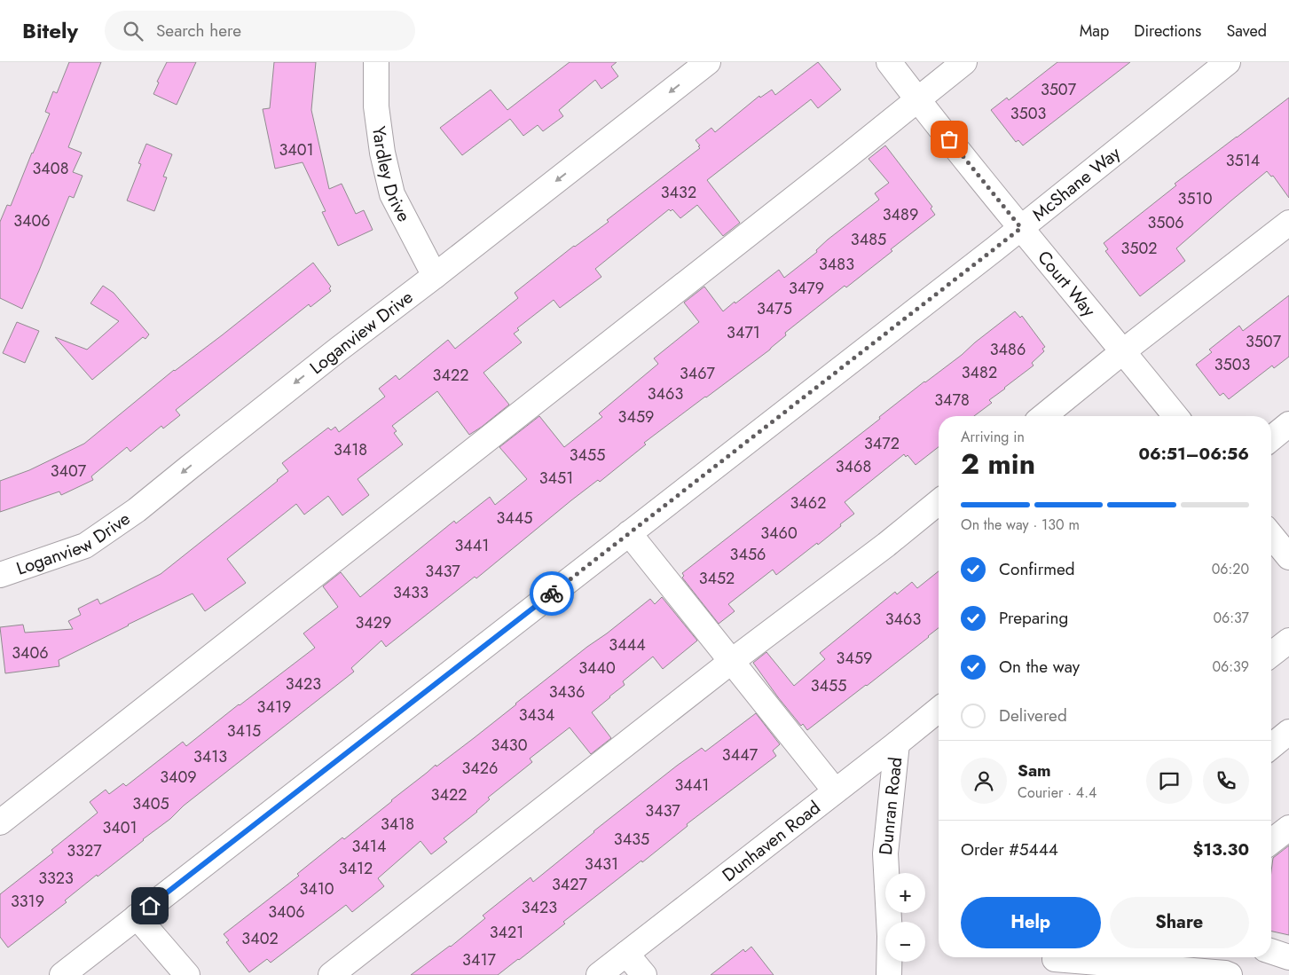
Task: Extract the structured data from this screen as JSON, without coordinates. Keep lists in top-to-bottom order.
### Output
{
  "streets": {
    "street": [
      "Yardley Drive",
      "McShane Way",
      "Court Way",
      "Loganview Drive",
      "Dunran Road",
      "Dunhaven Road"
    ]
  },
  "crossings": [
    ["Yardley Drive", "Loganview Drive"],
    ["McShane Way", "Court Way"],
    ["Dunran Road", "Dunhaven Road"]
  ],
  "house_numbers": [
    "3507",
    "3503",
    "3401",
    "3514",
    "3408",
    "3432",
    "3510",
    "3489",
    "3406",
    "3506",
    "3485",
    "3502",
    "3483",
    "3479",
    "3475",
    "3471",
    "3507",
    "3486",
    "3503",
    "3482",
    "3467",
    "3422",
    "3463",
    "3478",
    "3459",
    "3472",
    "3418",
    "3455",
    "3468",
    "3407",
    "3451",
    "3462",
    "3445",
    "3460",
    "3441",
    "3456",
    "3437",
    "3452",
    "3433",
    "3463",
    "3429",
    "3444",
    "3406",
    "3459",
    "3440",
    "3423",
    "3455",
    "3436",
    "3419",
    "3434",
    "3415",
    "3430",
    "3447",
    "3413",
    "3426",
    "3409",
    "3441",
    "3422",
    "3405",
    "3437",
    "3418",
    "3401",
    "3435",
    "3414",
    "3327",
    "3431",
    "3412",
    "3323",
    "3427",
    "3410",
    "3319",
    "3423",
    "3406",
    "3421",
    "3402",
    "3417"
  ],
  "page": {
    "header": "Bitely",
    "search": "Search here",
    "nav": ["Map", "Directions", "Saved"],
    "heading": ["2 min", "Arriving in", "06:51–06:56"],
    "panel": [
      "Sam",
      "Courier · 4.4",
      "Order #5444",
      "$13.30"
    ],
    "bar": "On the way · 130 m",
    "list": [
      ["Confirmed", "06:20"],
      ["Preparing", "06:37"],
      ["On the way", "06:39"],
      "Delivered"
    ],
    "map_buttons": ["+", "−"],
    "buttons": ["Help", "Share"]
  }
}
